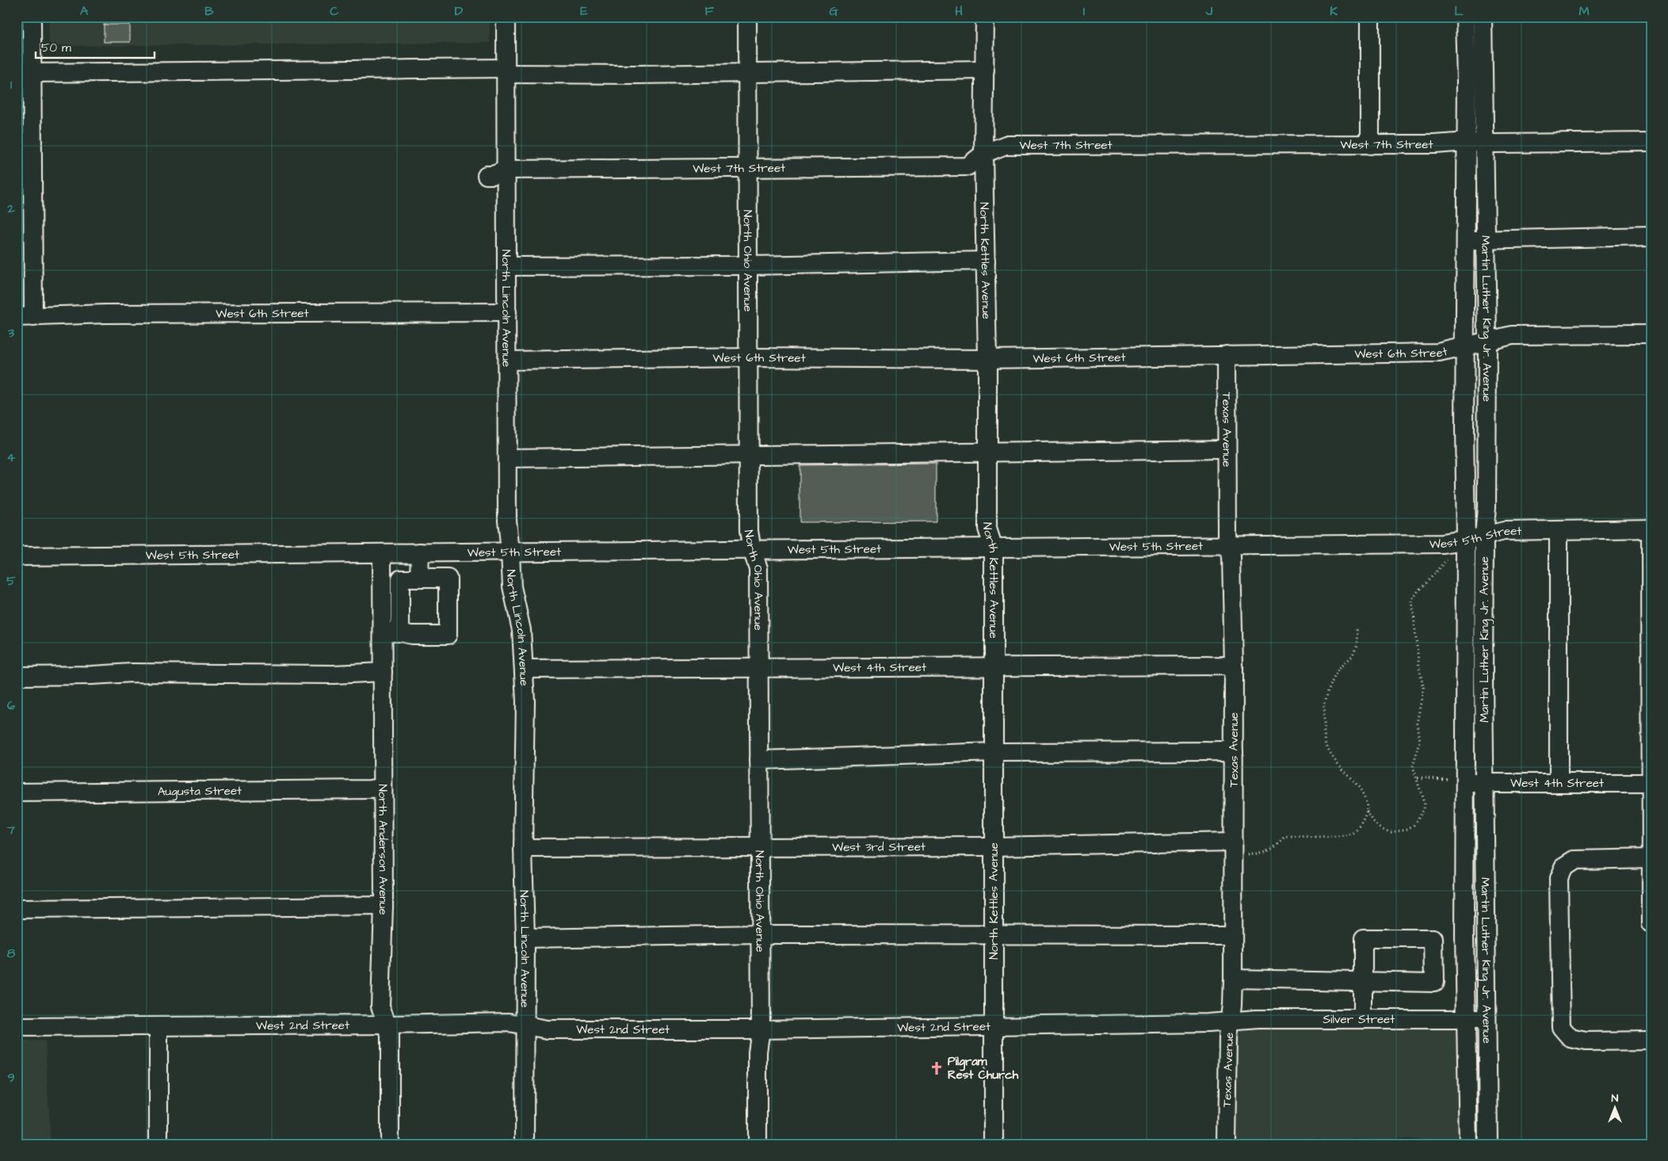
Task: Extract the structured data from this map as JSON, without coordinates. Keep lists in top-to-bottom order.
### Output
{
  "streets": {
    "street": [
      "West 7th Street",
      "North Ohio Avenue",
      "North Kettles Avenue",
      "North Lincoln Avenue",
      "West 6th Street",
      "Martin Luther King Jr. Avenue",
      "Texas Avenue",
      "West 5th Street",
      "West 4th Street",
      "Augusta Street",
      "West 3rd Street",
      "North Anderson Avenue",
      "Silver Street",
      "West 2nd Street"
    ]
  },
  "crossings": [
    ["West 7th Street", "North Ohio Avenue"],
    ["West 7th Street", "North Kettles Avenue"],
    ["West 7th Street", "North Lincoln Avenue"],
    ["West 7th Street", "Martin Luther King Jr. Avenue"],
    ["North Ohio Avenue", "West 6th Street"],
    ["North Ohio Avenue", "West 5th Street"],
    ["North Ohio Avenue", "West 4th Street"],
    ["North Ohio Avenue", "West 3rd Street"],
    ["North Ohio Avenue", "West 2nd Street"],
    ["North Kettles Avenue", "West 6th Street"],
    ["North Kettles Avenue", "West 5th Street"],
    ["North Kettles Avenue", "West 4th Street"],
    ["North Kettles Avenue", "West 3rd Street"],
    ["North Kettles Avenue", "West 2nd Street"],
    ["North Lincoln Avenue", "West 6th Street"],
    ["North Lincoln Avenue", "West 5th Street"],
    ["North Lincoln Avenue", "West 4th Street"],
    ["North Lincoln Avenue", "West 3rd Street"],
    ["North Lincoln Avenue", "West 2nd Street"],
    ["West 6th Street", "Martin Luther King Jr. Avenue"],
    ["West 6th Street", "Texas Avenue"],
    ["Martin Luther King Jr. Avenue", "West 5th Street"],
    ["Martin Luther King Jr. Avenue", "West 4th Street"],
    ["Martin Luther King Jr. Avenue", "Silver Street"],
    ["Texas Avenue", "West 5th Street"],
    ["Texas Avenue", "West 4th Street"],
    ["Texas Avenue", "West 3rd Street"],
    ["Texas Avenue", "Silver Street"],
    ["Texas Avenue", "West 2nd Street"],
    ["West 5th Street", "North Anderson Avenue"],
    ["Augusta Street", "North Anderson Avenue"],
    ["North Anderson Avenue", "West 2nd Street"],
    ["Silver Street", "West 2nd Street"]
  ],
  "places": {
    "church": ["Pilgram Rest Church"]
  },
  "scale_bar": "50 m",
  "north": "top",
  "grid": {
    "columns": [
      "A",
      "B",
      "C",
      "D",
      "E",
      "F",
      "G",
      "H",
      "I",
      "J",
      "K",
      "L",
      "M"
    ],
    "rows": [
      "1",
      "2",
      "3",
      "4",
      "5",
      "6",
      "7",
      "8",
      "9"
    ]
  }
}
